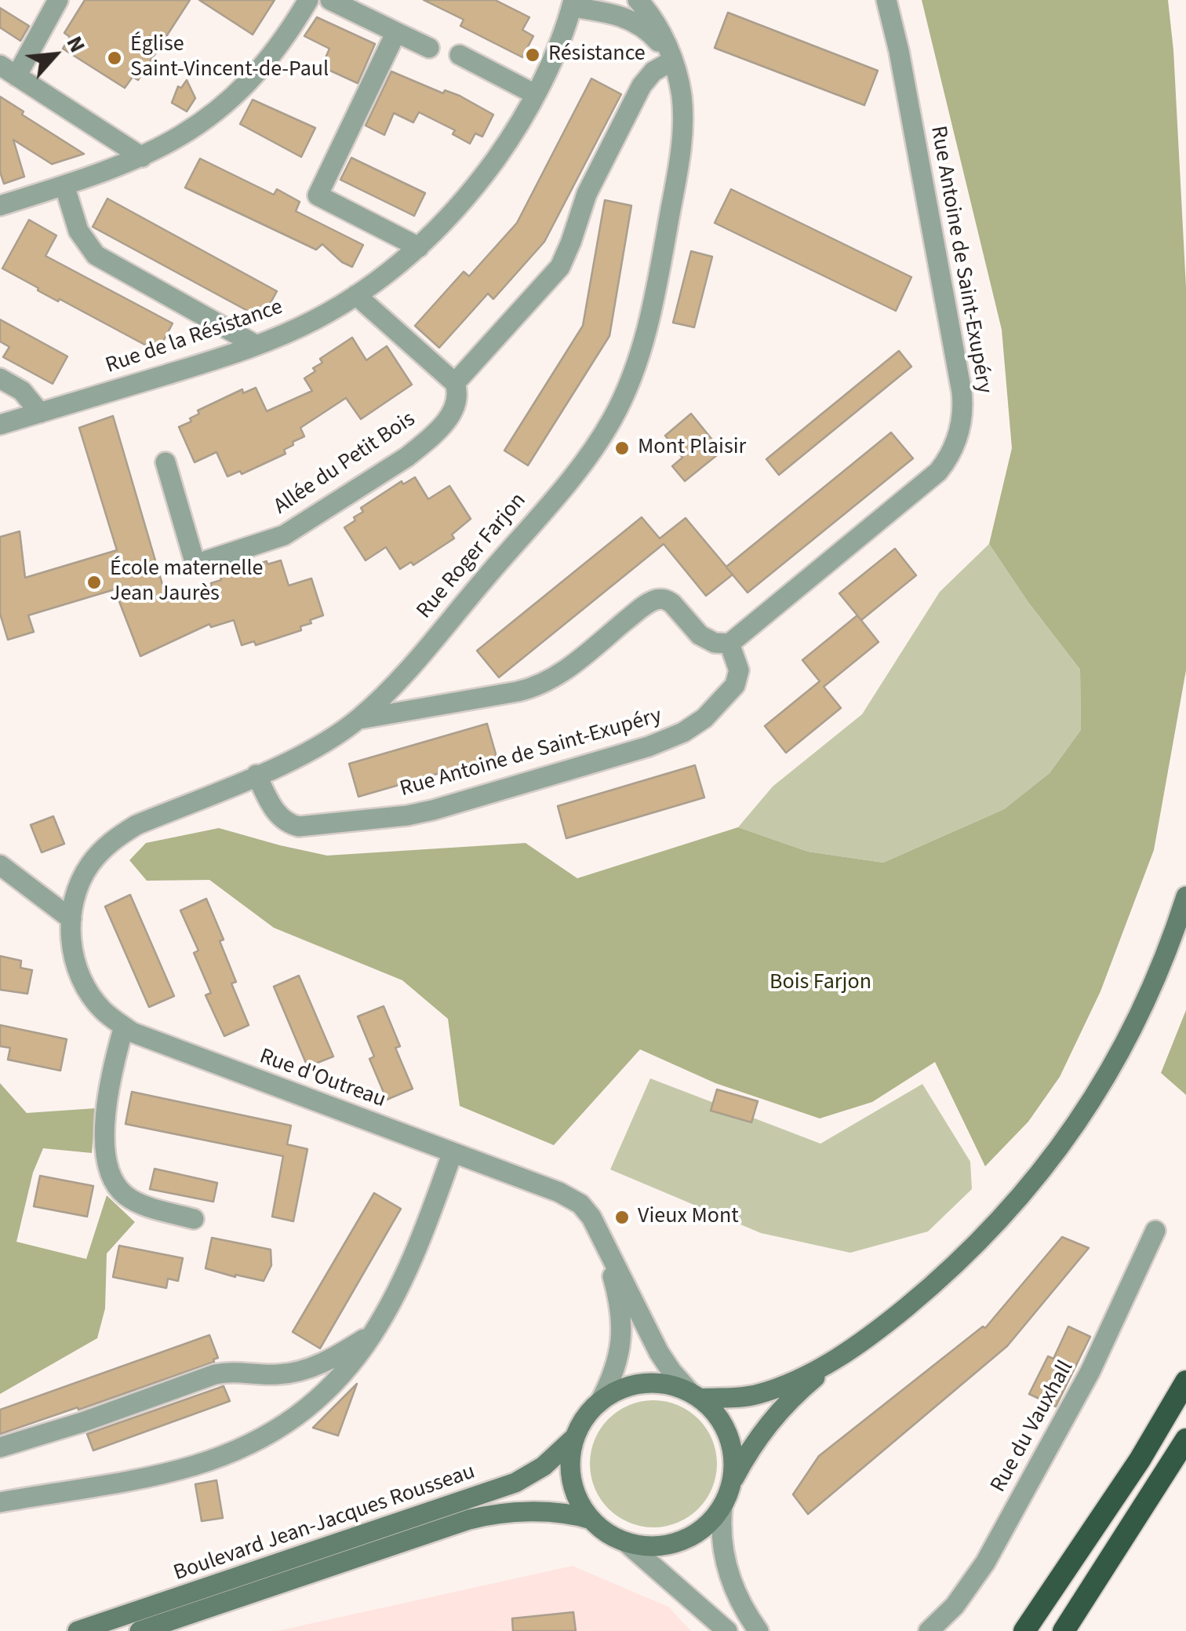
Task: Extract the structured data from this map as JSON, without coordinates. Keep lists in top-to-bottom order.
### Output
{
  "streets": {
    "main road": ["Boulevard Jean-Jacques Rousseau"],
    "street": [
      "Rue Antoine de Saint-Exupéry",
      "Rue de la Résistance",
      "Allée du Petit Bois",
      "Rue Roger Farjon",
      "Rue d'Outreau",
      "Rue du Vauxhall"
    ]
  },
  "crossings": [
    ["Rue Antoine de Saint-Exupéry", "Rue Roger Farjon"],
    ["Rue de la Résistance", "Rue Roger Farjon"],
    ["Allée du Petit Bois", "Rue Roger Farjon"],
    ["Rue Roger Farjon", "Rue d'Outreau"],
    ["Rue d'Outreau", "Boulevard Jean-Jacques Rousseau"]
  ],
  "parks": ["Bois Farjon"],
  "places": [
    "Résistance",
    "Église Saint-Vincent-de-Paul",
    "Mont Plaisir",
    "École maternelle Jean Jaurès",
    "Vieux Mont"
  ],
  "north": "top right"
}
